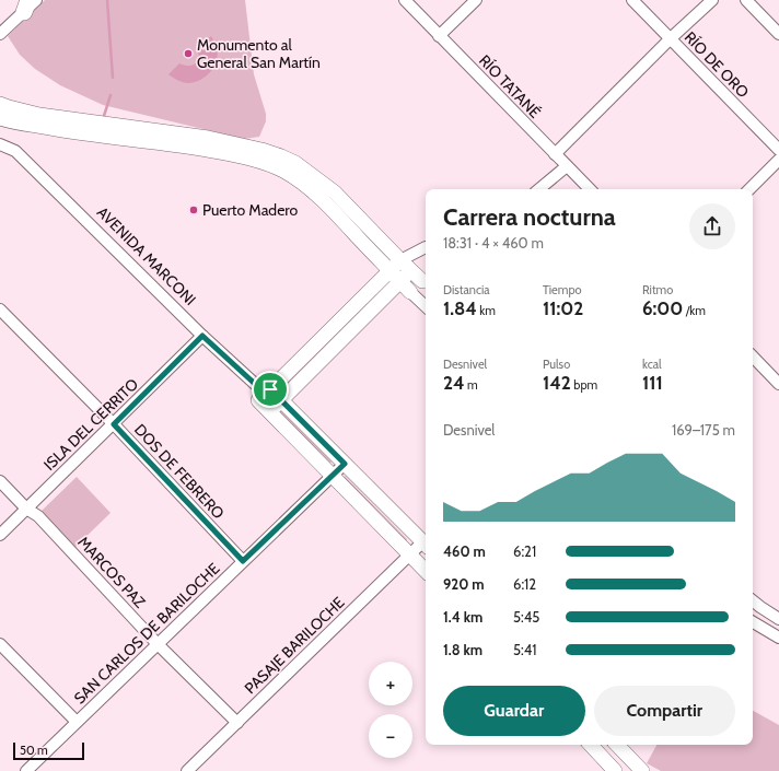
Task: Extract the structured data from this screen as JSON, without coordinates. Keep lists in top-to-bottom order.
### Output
{
  "streets": {
    "main road": ["AVENIDA MARCONI"],
    "street": [
      "RÍO DE ORO",
      "RÍO TATANÉ",
      "ISLA DEL CERRITO",
      "DOS DE FEBRERO",
      "MARCOS PAZ",
      "SAN CARLOS DE BARILOCHE",
      "PASAJE BARILOCHE"
    ]
  },
  "crossings": [
    ["AVENIDA MARCONI", "ISLA DEL CERRITO"],
    ["AVENIDA MARCONI", "SAN CARLOS DE BARILOCHE"],
    ["AVENIDA MARCONI", "PASAJE BARILOCHE"],
    ["ISLA DEL CERRITO", "DOS DE FEBRERO"],
    ["ISLA DEL CERRITO", "MARCOS PAZ"],
    ["DOS DE FEBRERO", "SAN CARLOS DE BARILOCHE"],
    ["MARCOS PAZ", "SAN CARLOS DE BARILOCHE"],
    ["MARCOS PAZ", "PASAJE BARILOCHE"]
  ],
  "places": ["Monumento al General San Martín", "Puerto Madero"],
  "scale_bar": "50 m",
  "page": {
    "heading": ["Carrera nocturna", "18:31 · 4 × 460 m"],
    "stats": [
      ["Distancia", "1.84 km"],
      ["Tiempo", "11:02"],
      ["Ritmo", "6:00 /km"],
      ["Desnivel", "24 m"],
      ["Pulso", "142 bpm"],
      ["kcal", "111"]
    ],
    "chart": ["Desnivel", "169–175 m"],
    "list": [
      {
        "name": "460 m",
        "note": "6:21"
      },
      {
        "name": "920 m",
        "note": "6:12"
      },
      {
        "name": "1.4 km",
        "note": "5:45"
      },
      {
        "name": "1.8 km",
        "note": "5:41"
      }
    ],
    "map_buttons": ["+", "−"],
    "buttons": ["Guardar", "Compartir"],
    "scale": "50 m"
  }
}
